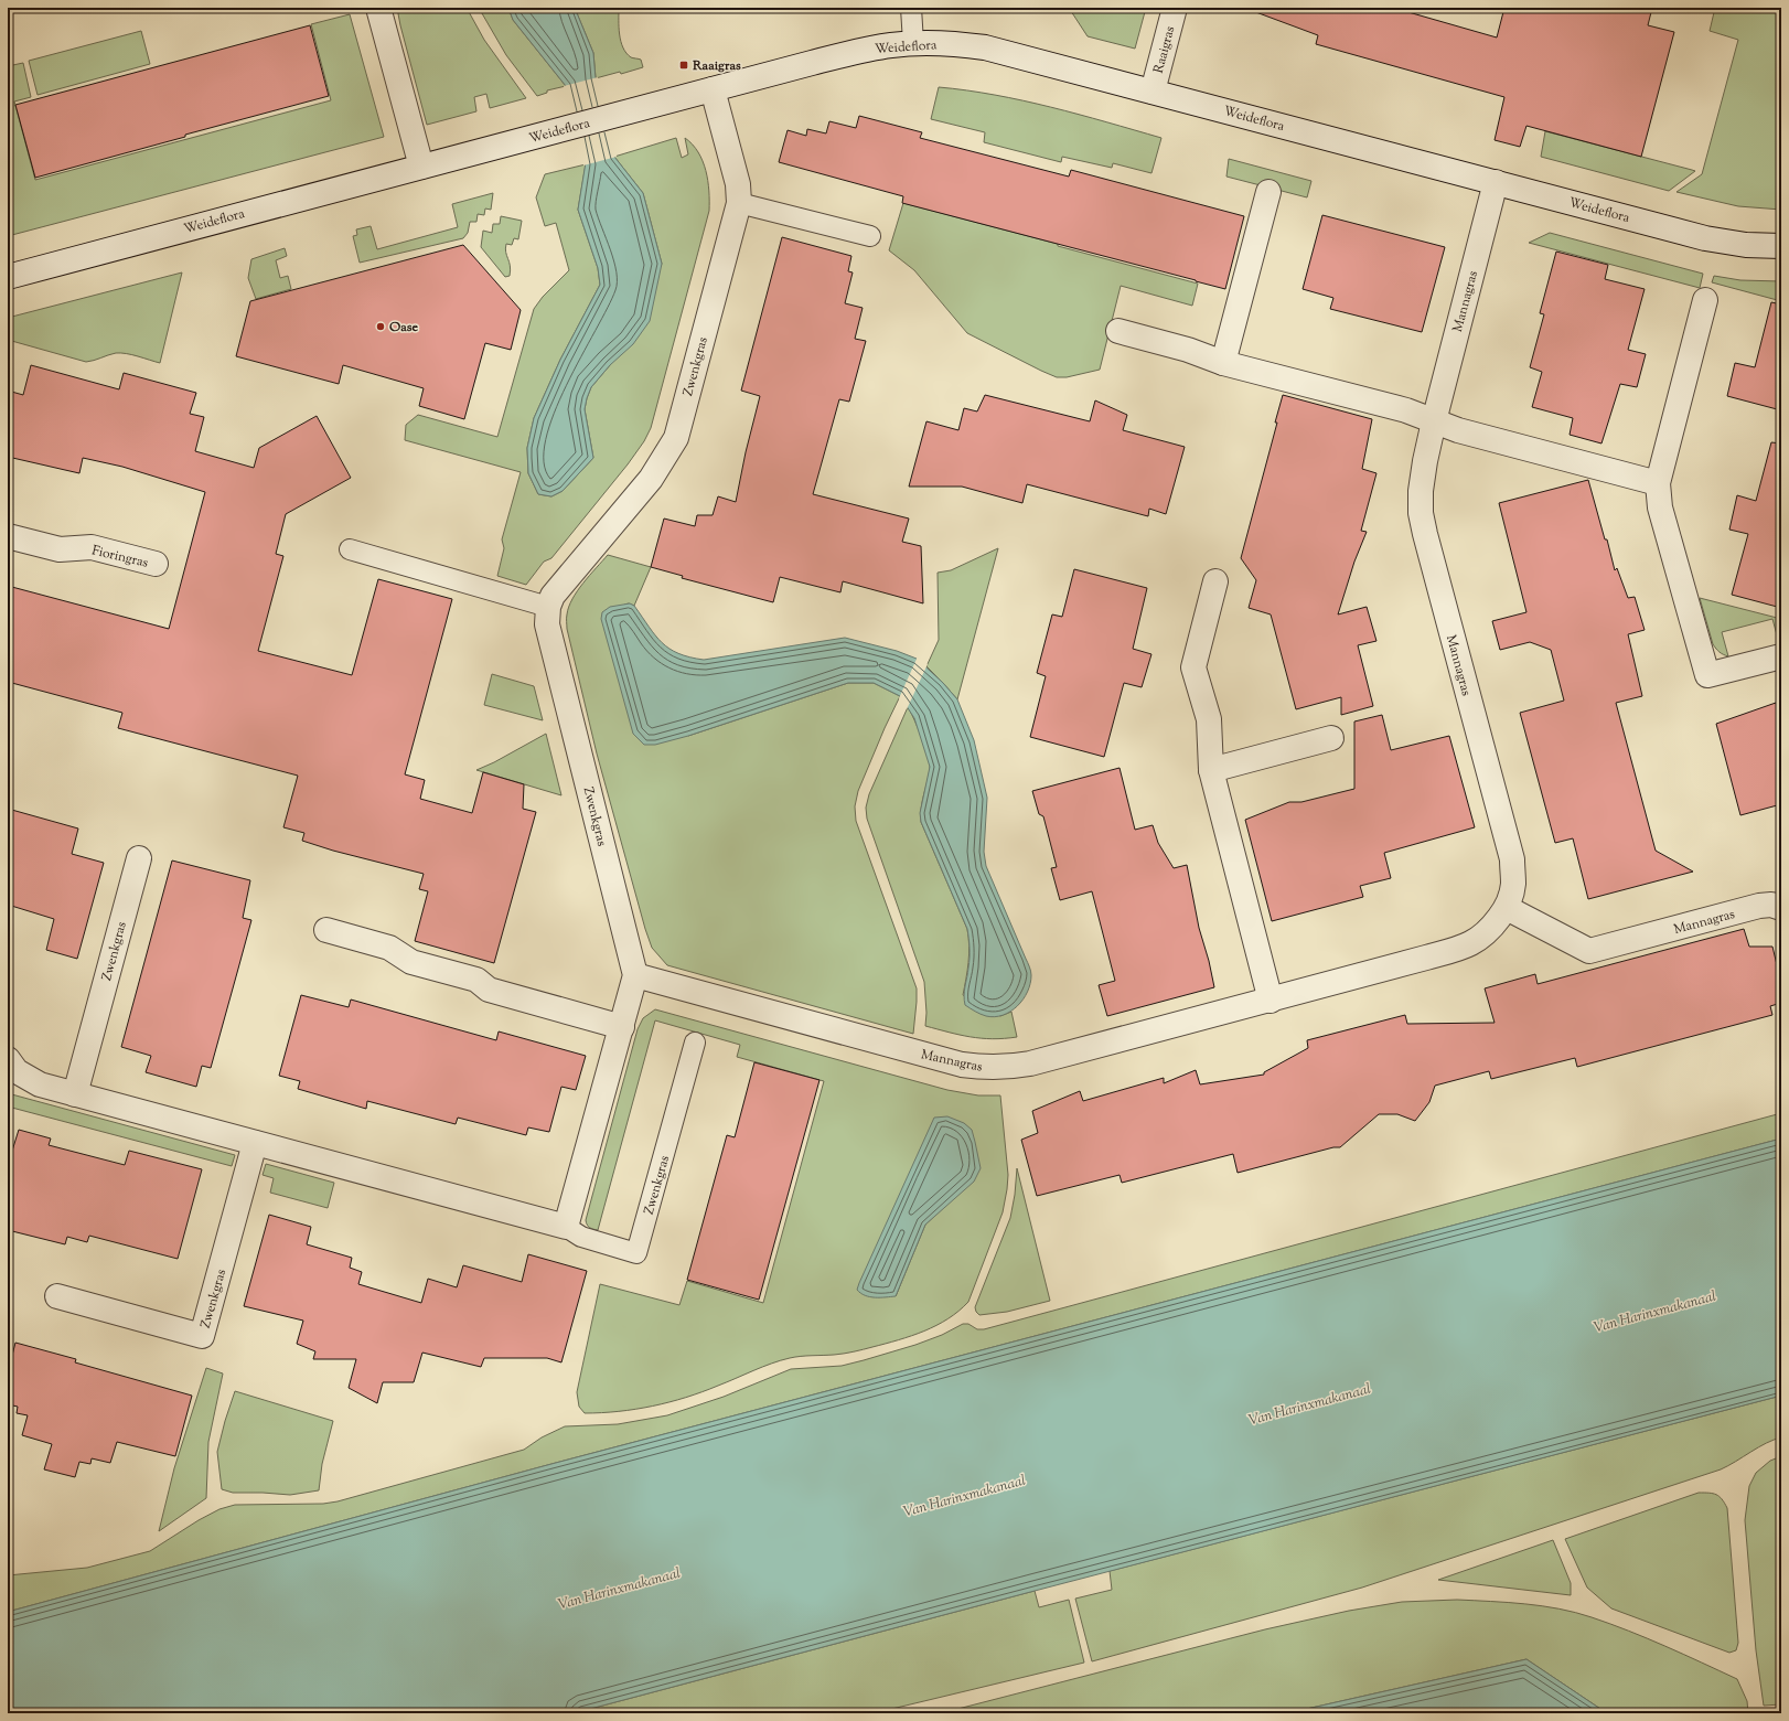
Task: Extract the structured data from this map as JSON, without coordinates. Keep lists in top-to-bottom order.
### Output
{
  "streets": {
    "street": [
      "Weideflora",
      "Raaigras",
      "Mannagras",
      "Zwenkgras",
      "Fioringras"
    ]
  },
  "crossings": [
    ["Weideflora", "Raaigras"],
    ["Weideflora", "Mannagras"],
    ["Weideflora", "Zwenkgras"],
    ["Mannagras", "Zwenkgras"]
  ],
  "water": ["Van Harinxmakanaal"],
  "places": {
    "transit": ["Raaigras"],
    "other": ["Oase"]
  }
}
